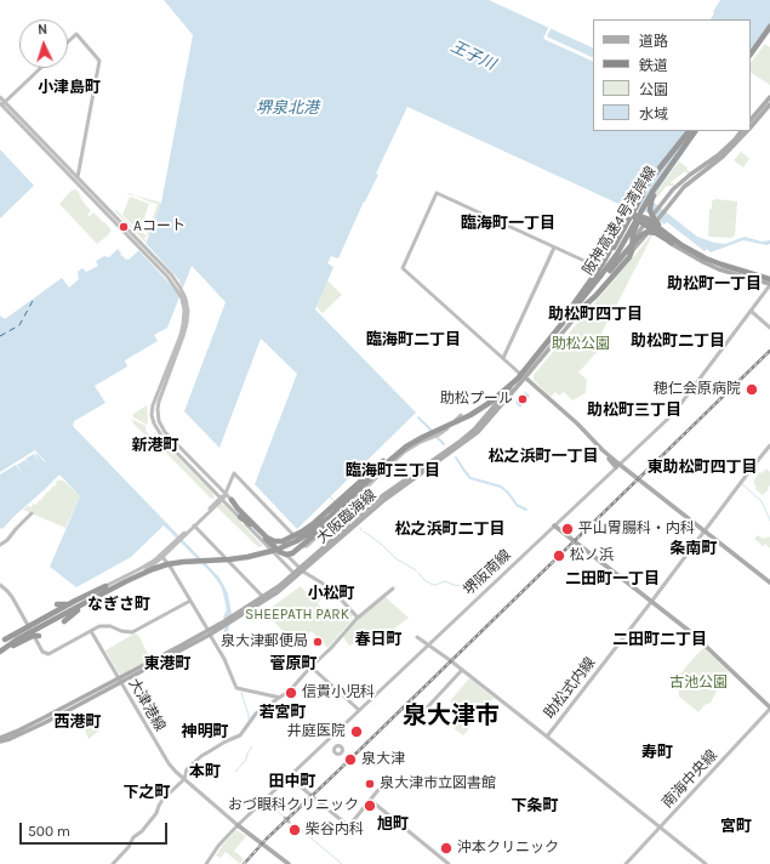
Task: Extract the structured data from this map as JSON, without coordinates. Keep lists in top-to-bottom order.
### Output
{
  "streets": {
    "highway": ["阪神高速4号湾岸線"],
    "main road": ["大阪臨海線"],
    "street": [
      "堺阪南線",
      "助松式内線",
      "大津港線",
      "南海中央線"
    ]
  },
  "crossings": [
    ["阪神高速4号湾岸線", "大阪臨海線"],
    ["大阪臨海線", "大津港線"],
    ["堺阪南線", "大津港線"]
  ],
  "districts": [
    "小津島町",
    "臨海町一丁目",
    "助松町一丁目",
    "助松町四丁目",
    "臨海町二丁目",
    "助松町二丁目",
    "助松町三丁目",
    "新港町",
    "松之浜町一丁目",
    "東助松町四丁目",
    "臨海町三丁目",
    "松之浜町二丁目",
    "条南町",
    "二田町一丁目",
    "小松町",
    "なぎさ町",
    "春日町",
    "二田町二丁目",
    "東港町",
    "菅原町",
    "若宮町",
    "泉大津市",
    "西港町",
    "神明町",
    "寿町",
    "本町",
    "田中町",
    "下之町",
    "下条町",
    "旭町",
    "宮町"
  ],
  "water": ["王子川", "堺泉北港"],
  "parks": ["助松公園", "SHEEPATH PARK", "古池公園"],
  "places": [
    "Aコート",
    "穂仁会原病院",
    "助松プール",
    "平山胃腸科・内科",
    "松ノ浜",
    "泉大津郵便局",
    "信貴小児科",
    "井庭医院",
    "泉大津",
    "泉大津市立図書館",
    "おづ眼科クリニック",
    "柴谷内科",
    "沖本クリニック"
  ],
  "legend": [
    "道路",
    "鉄道",
    "公園",
    "水域"
  ],
  "scale_bar": "500 m",
  "north": "top"
}
